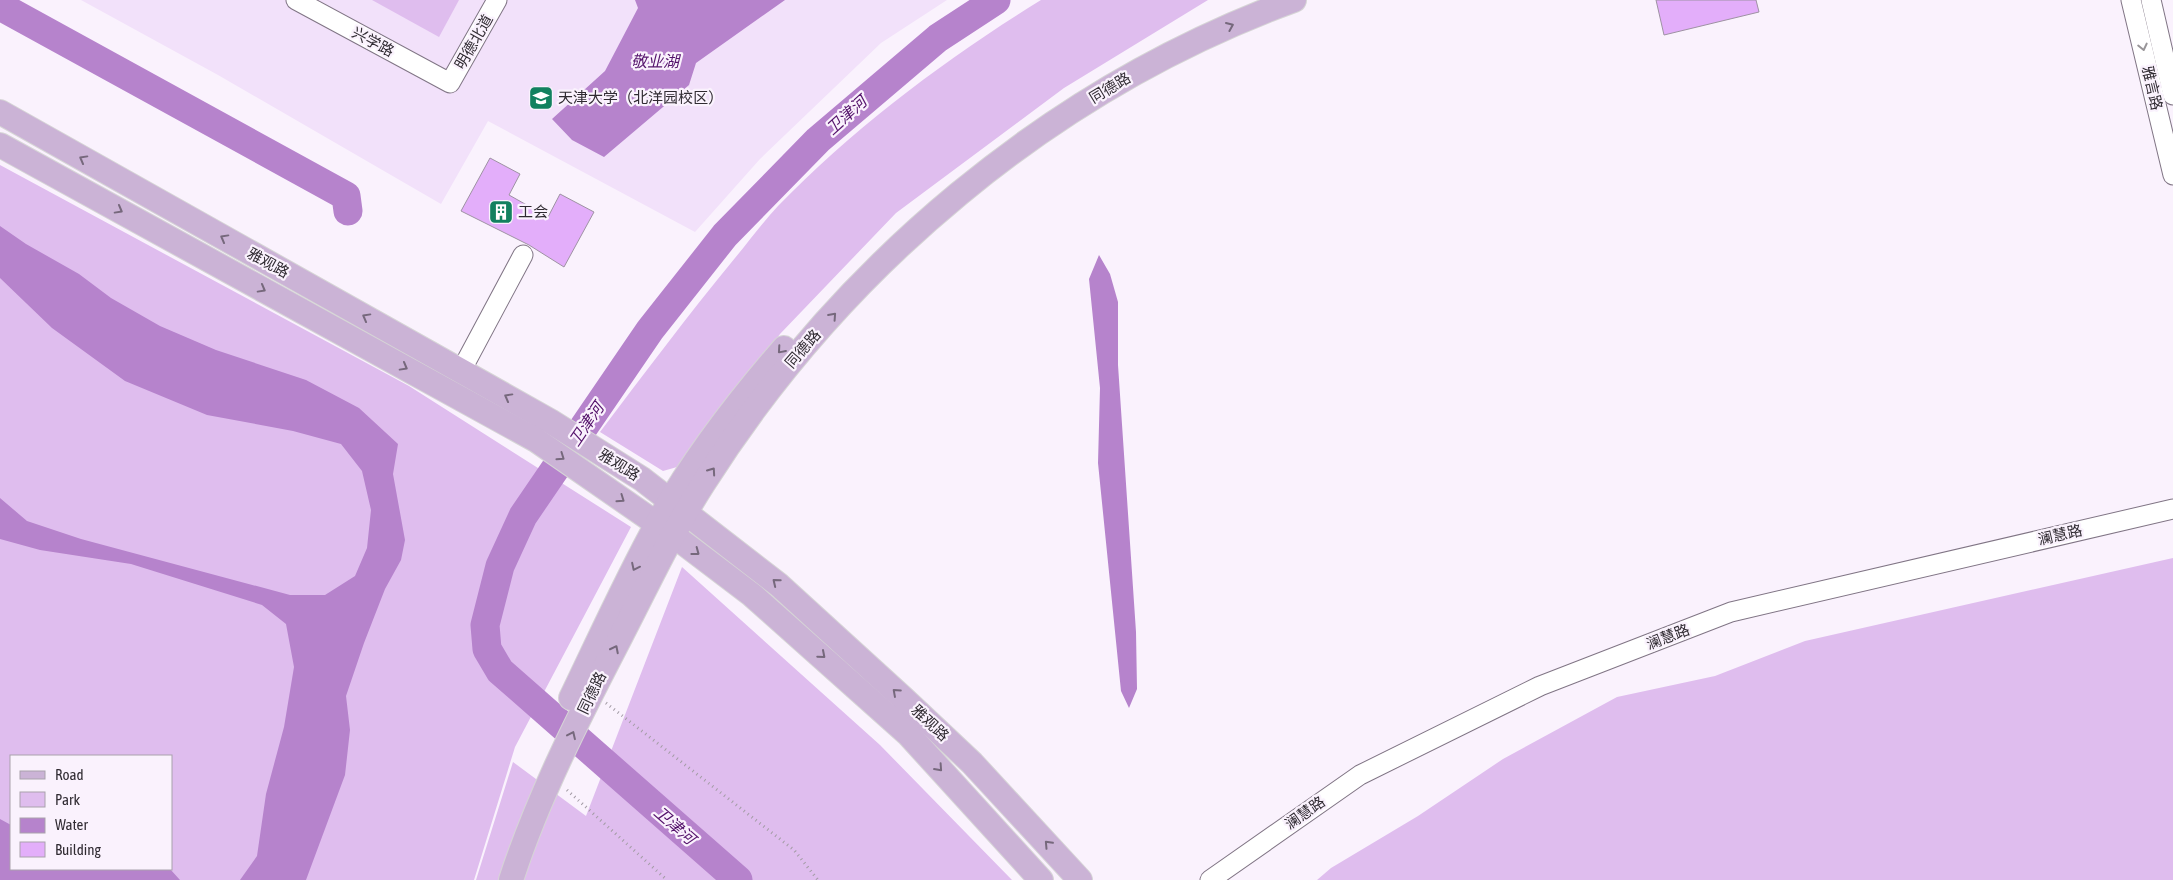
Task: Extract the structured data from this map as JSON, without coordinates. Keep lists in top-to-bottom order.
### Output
{
  "streets": {
    "main road": ["同德路", "雅观路"],
    "street": [
      "兴学路",
      "明德北道",
      "雅言路",
      "澜慧路"
    ]
  },
  "crossings": [
    ["兴学路", "明德北道"],
    ["同德路", "雅观路"]
  ],
  "water": ["敬业湖", "卫津河"],
  "places": {
    "school or university": ["天津大学（北洋园校区）"],
    "building": ["工会"]
  },
  "legend": [
    "Road",
    "Park",
    "Water",
    "Building"
  ]
}
